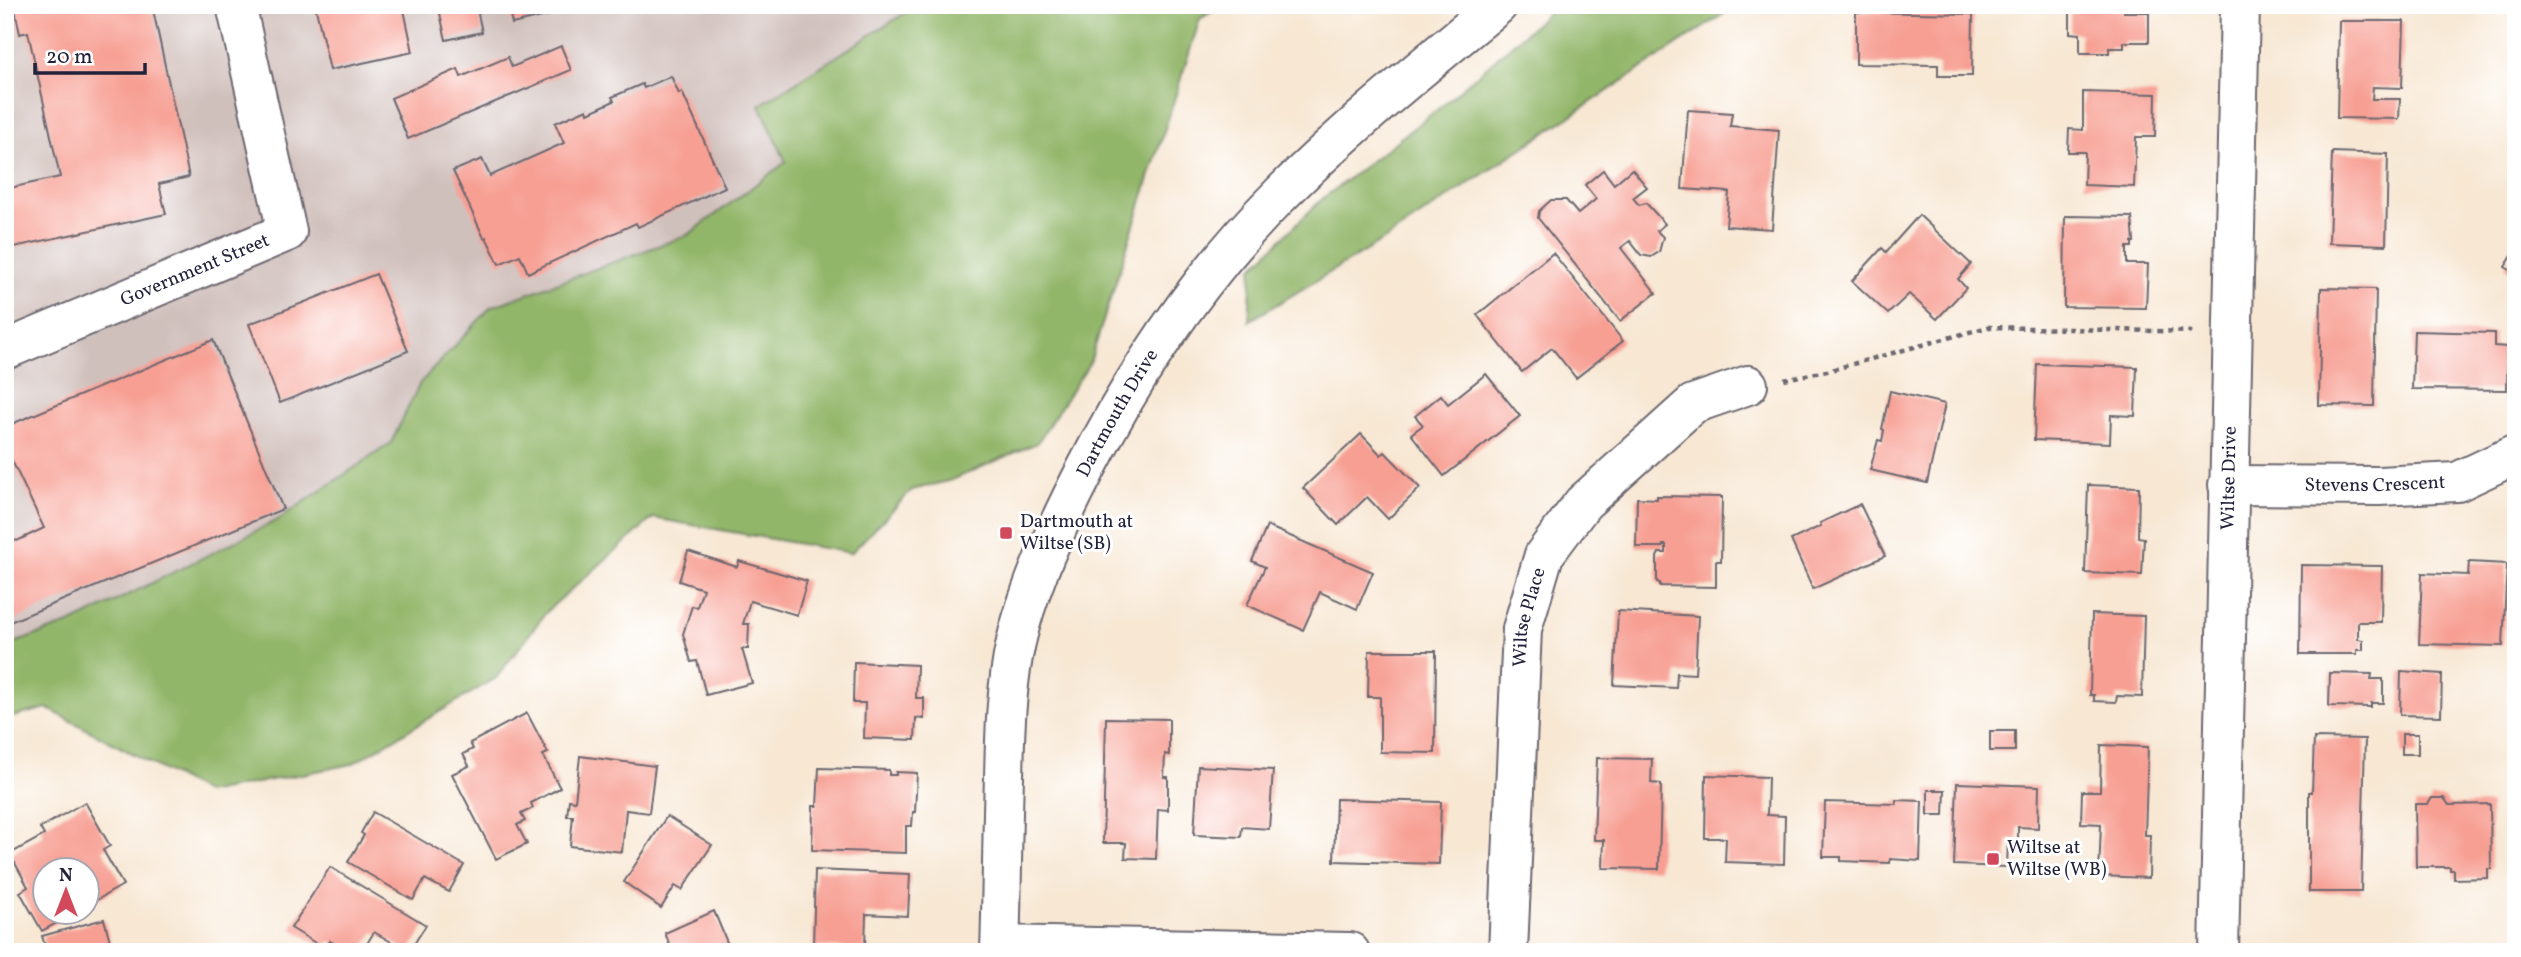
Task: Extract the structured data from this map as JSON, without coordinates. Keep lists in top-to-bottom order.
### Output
{
  "streets": {
    "street": [
      "Government Street",
      "Dartmouth Drive",
      "Wiltse Drive",
      "Stevens Crescent",
      "Wiltse Place"
    ]
  },
  "crossings": [
    ["Wiltse Drive", "Stevens Crescent"]
  ],
  "places": {
    "transit": ["Dartmouth at Wiltse (SB)", "Wiltse at Wiltse (WB)"]
  },
  "scale_bar": "20 m",
  "north": "top"
}
